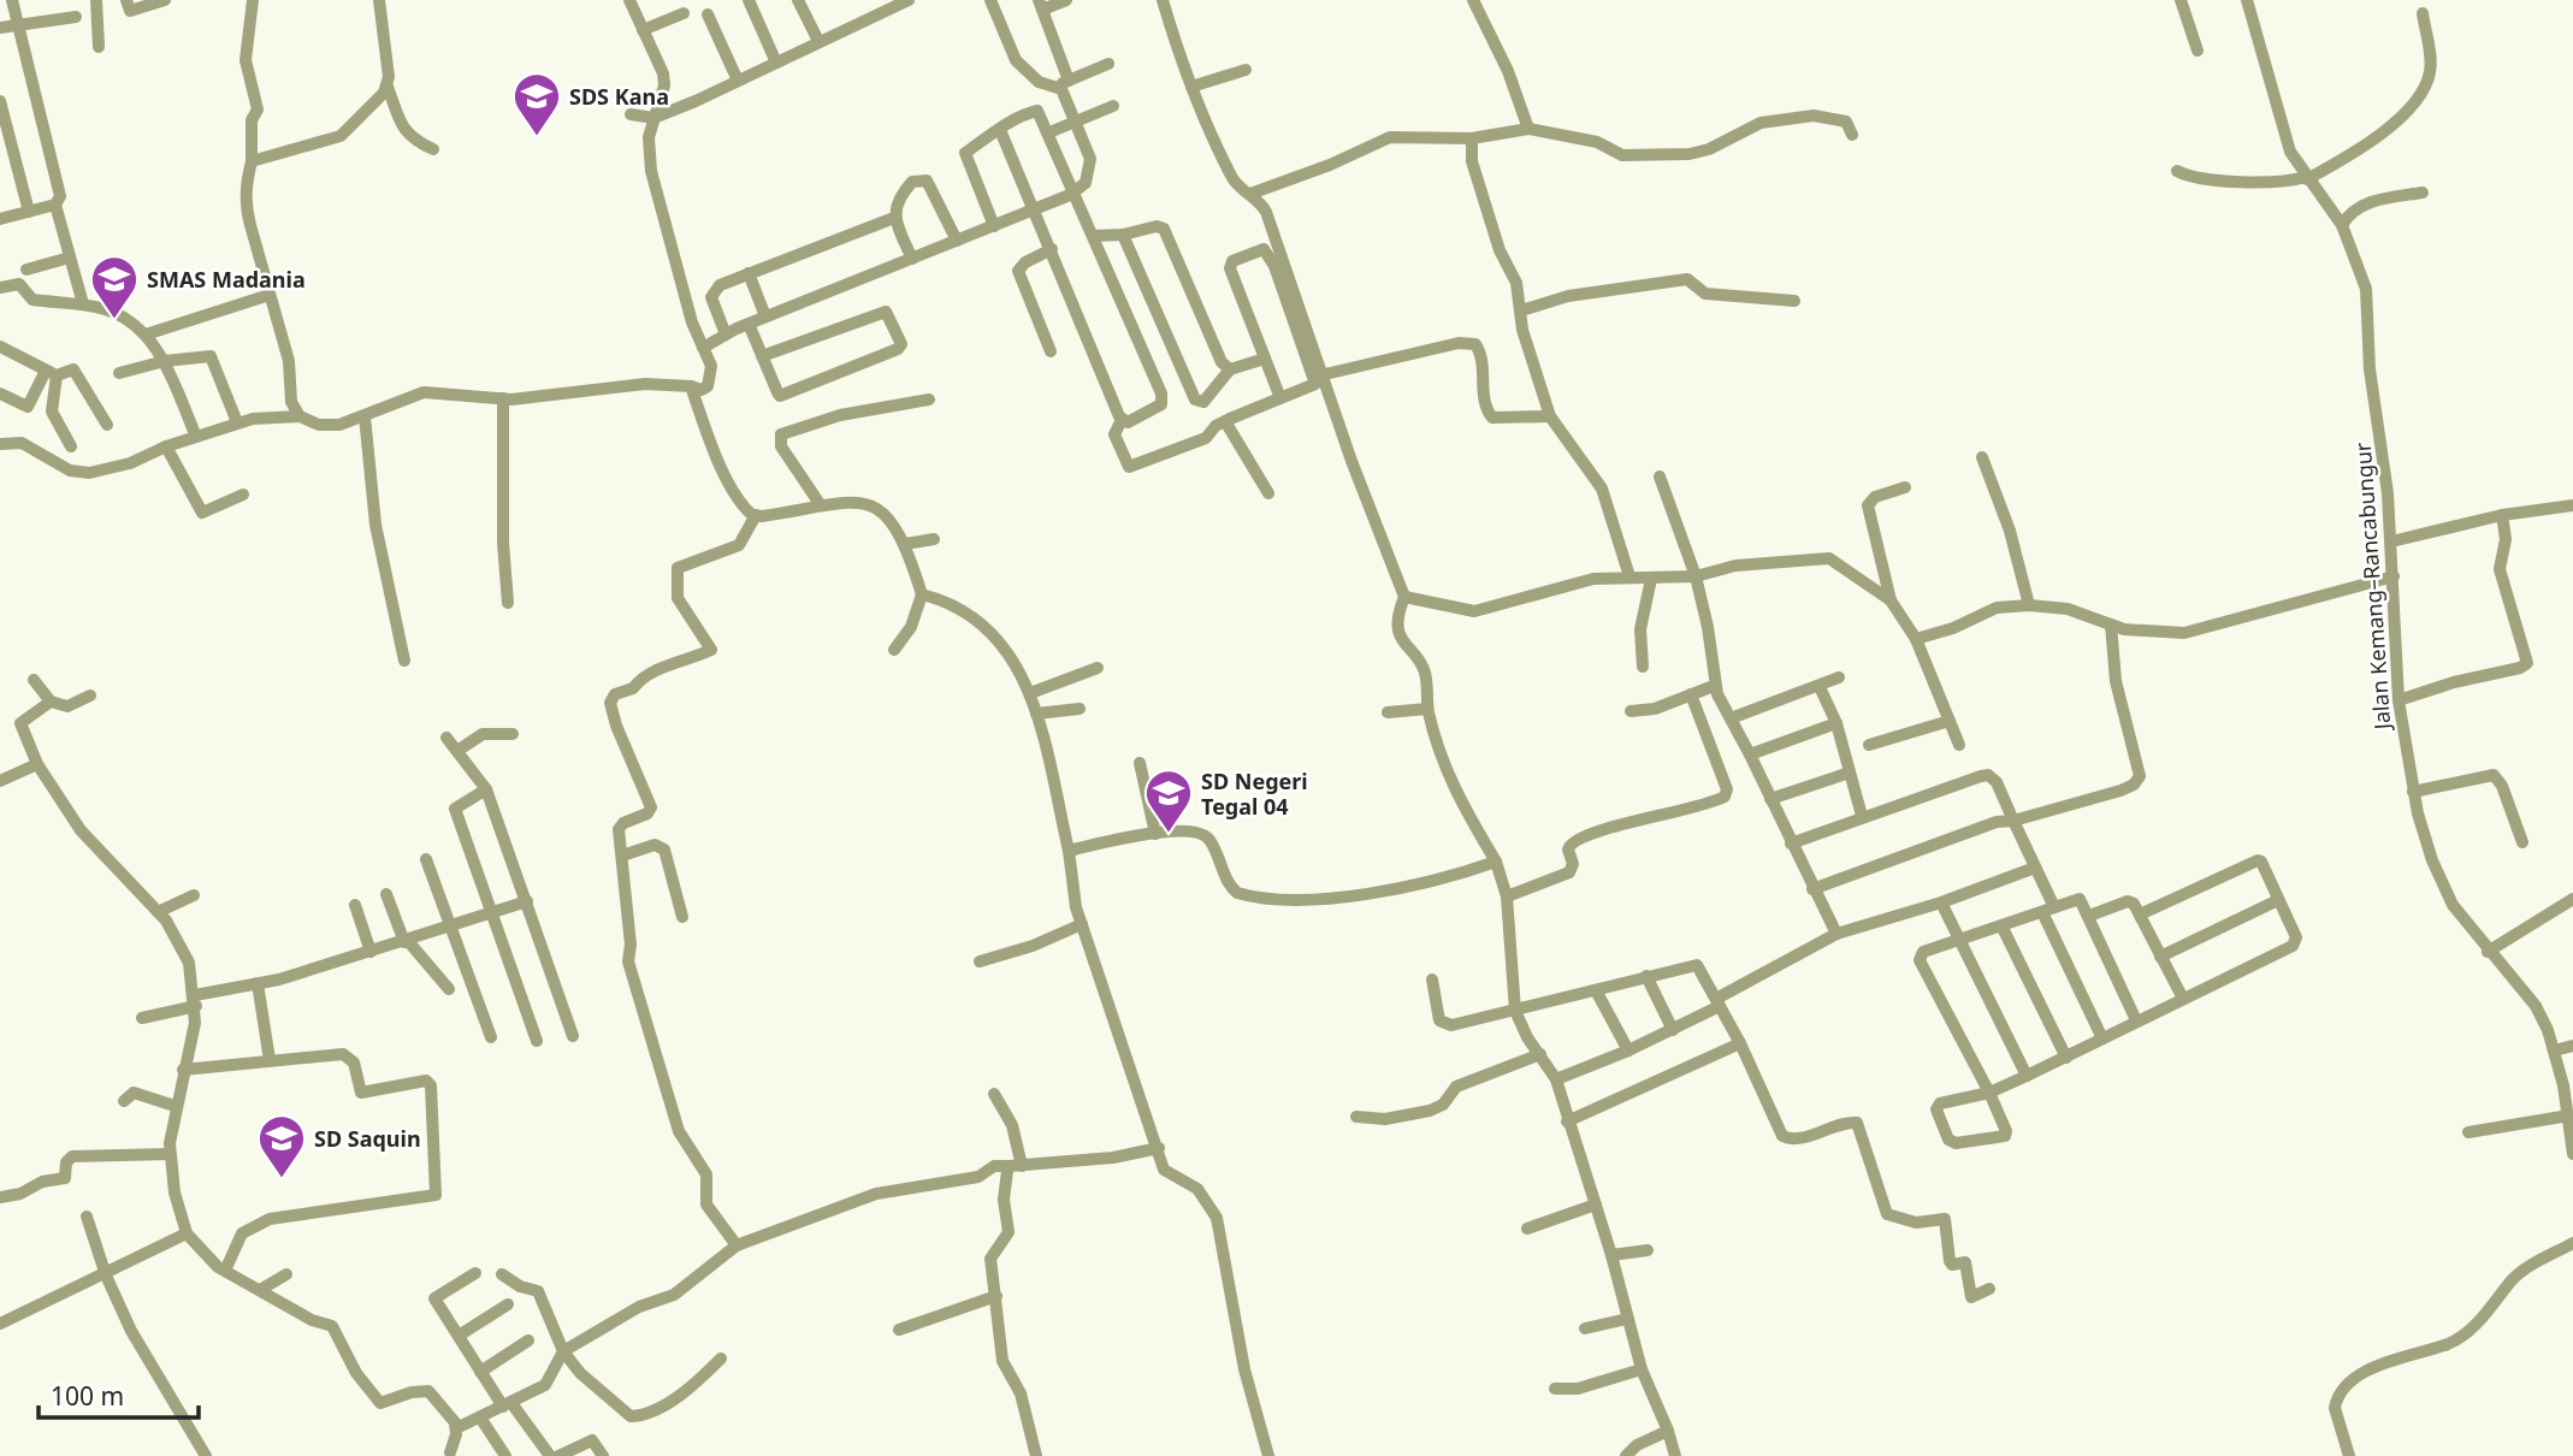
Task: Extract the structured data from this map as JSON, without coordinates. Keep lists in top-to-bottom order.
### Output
{
  "streets": {
    "street": ["Jalan Kemang–Rancabungur"]
  },
  "places": {
    "school or university": [
      "SDS Kana",
      "SMAS Madania",
      "SD Negeri Tegal 04",
      "SD Saquin"
    ]
  },
  "scale_bar": "100 m"
}
